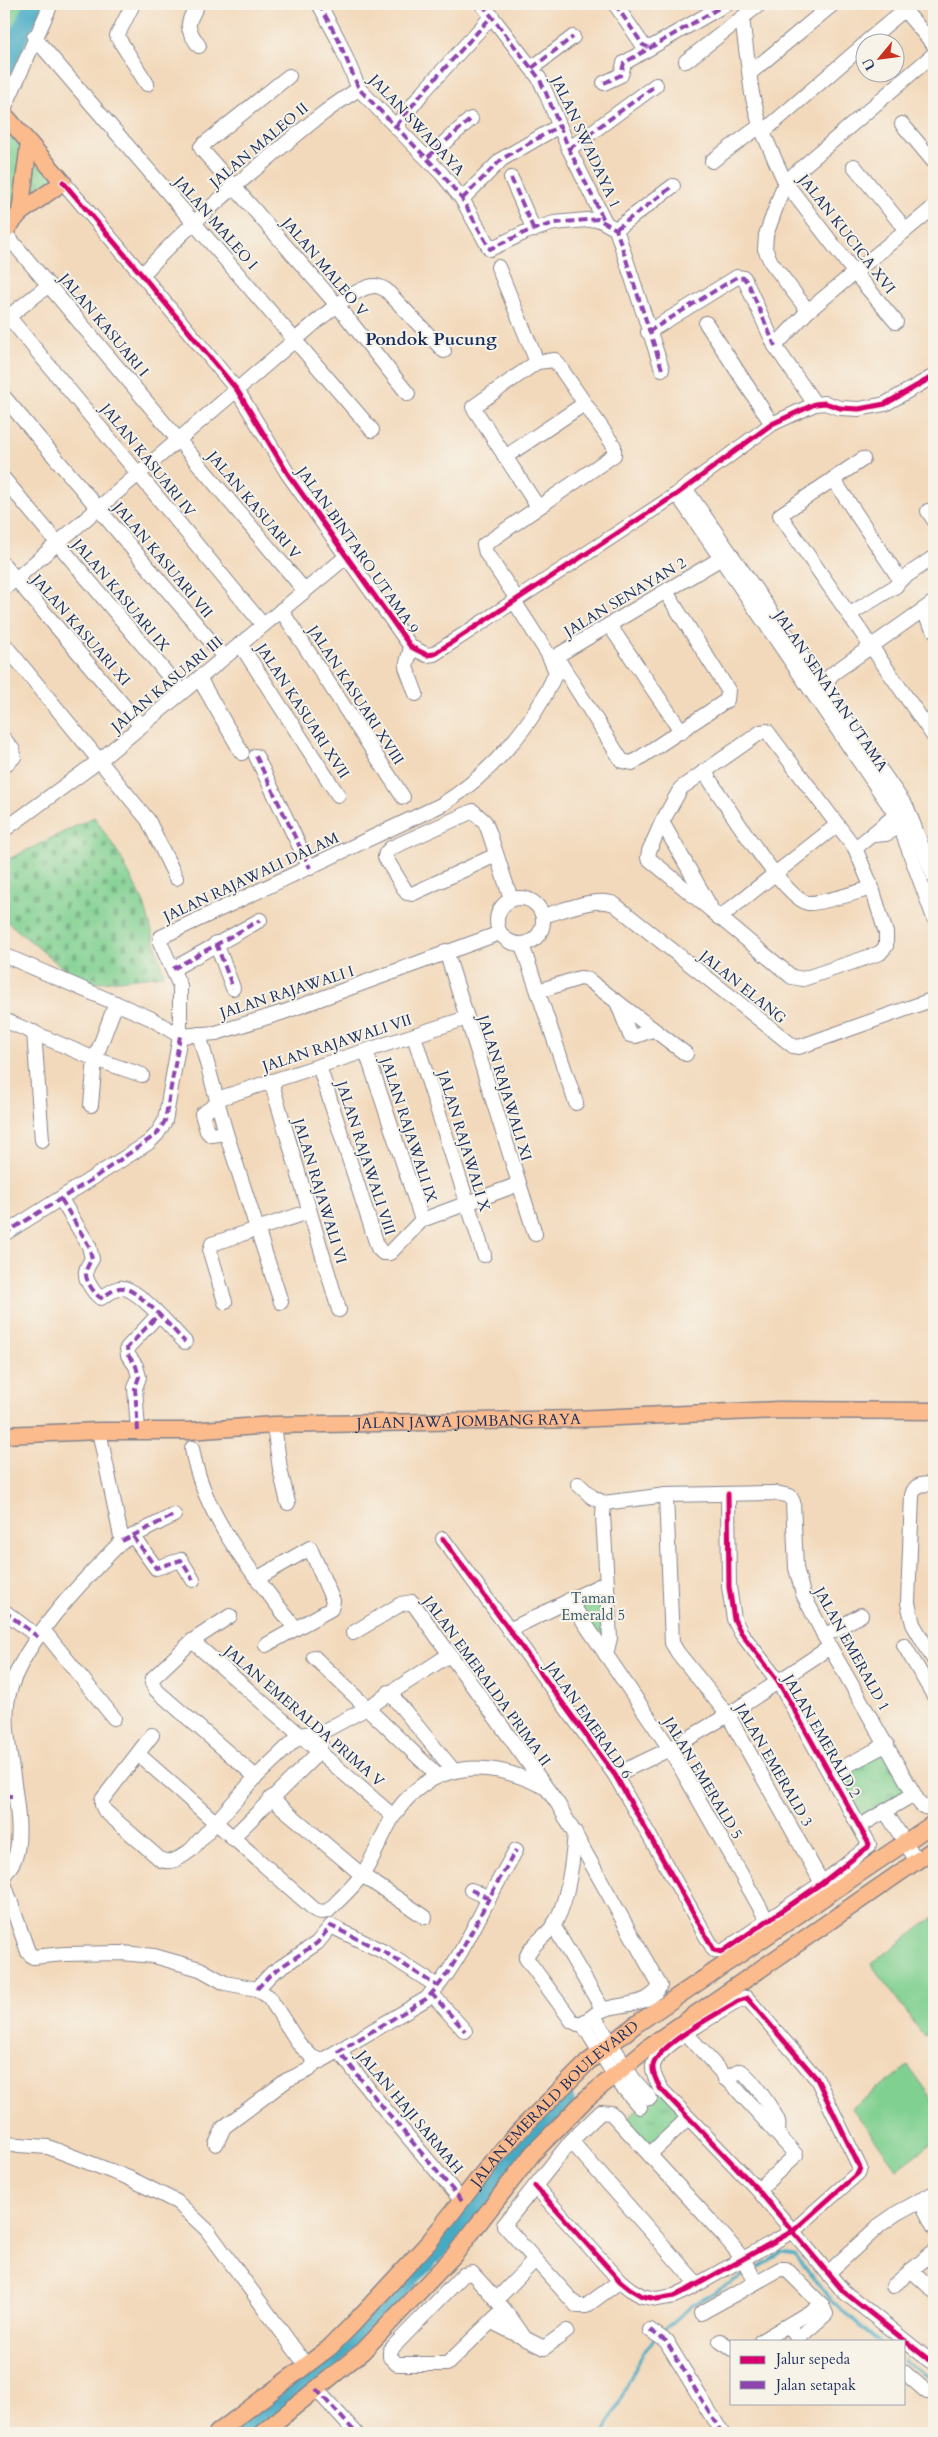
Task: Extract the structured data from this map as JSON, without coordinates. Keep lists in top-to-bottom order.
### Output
{
  "streets": {
    "main road": ["JALAN BINTARO UTAMA 9", "JALAN JAWA JOMBANG RAYA", "JALAN EMERALD BOULEVARD"],
    "street": [
      "JALAN SWADAYA",
      "JALAN SWADAYA 1",
      "JALAN MALEO II",
      "JALAN MALEO I",
      "JALAN KUCICA XVI",
      "JALAN MALEO V",
      "JALAN KASUARI I",
      "JALAN KASUARI IV",
      "JALAN KASUARI V",
      "JALAN KASUARI VII",
      "JALAN KASUARI IX",
      "JALAN SENAYAN 2",
      "JALAN KASUARI XI",
      "JALAN KASUARI III",
      "JALAN SENAYAN UTAMA",
      "JALAN KASUARI XVIII",
      "JALAN KASUARI XVII",
      "JALAN RAJAWALI DALAM",
      "JALAN ELANG",
      "JALAN RAJAWALI I",
      "JALAN RAJAWALI VII",
      "JALAN RAJAWALI XI",
      "JALAN RAJAWALI IX",
      "JALAN RAJAWALI X",
      "JALAN RAJAWALI VIII",
      "JALAN RAJAWALI VI",
      "JALAN EMERALD 1",
      "JALAN EMERALDA PRIMA II",
      "JALAN EMERALDA PRIMA V",
      "JALAN EMERALD 6",
      "JALAN EMERALD 2",
      "JALAN EMERALD 3",
      "JALAN EMERALD 5",
      "JALAN HAJI SARMAH"
    ]
  },
  "crossings": [
    ["JALAN SWADAYA", "JALAN SWADAYA 1"],
    ["JALAN SWADAYA", "JALAN MALEO II"],
    ["JALAN MALEO II", "JALAN MALEO I"],
    ["JALAN MALEO II", "JALAN MALEO V"],
    ["JALAN MALEO II", "JALAN BINTARO UTAMA 9"],
    ["JALAN KASUARI I", "JALAN KASUARI V"],
    ["JALAN KASUARI IV", "JALAN KASUARI III"],
    ["JALAN KASUARI V", "JALAN KASUARI III"],
    ["JALAN BINTARO UTAMA 9", "JALAN KASUARI III"],
    ["JALAN KASUARI VII", "JALAN KASUARI III"],
    ["JALAN KASUARI IX", "JALAN KASUARI III"],
    ["JALAN SENAYAN 2", "JALAN SENAYAN UTAMA"],
    ["JALAN KASUARI XI", "JALAN KASUARI III"],
    ["JALAN KASUARI III", "JALAN KASUARI XVIII"],
    ["JALAN KASUARI III", "JALAN KASUARI XVII"],
    ["JALAN RAJAWALI DALAM", "JALAN RAJAWALI I"],
    ["JALAN ELANG", "JALAN RAJAWALI I"],
    ["JALAN RAJAWALI I", "JALAN RAJAWALI XI"],
    ["JALAN RAJAWALI VII", "JALAN RAJAWALI XI"],
    ["JALAN RAJAWALI VII", "JALAN RAJAWALI IX"],
    ["JALAN RAJAWALI VII", "JALAN RAJAWALI X"],
    ["JALAN RAJAWALI VII", "JALAN RAJAWALI VIII"],
    ["JALAN RAJAWALI VII", "JALAN RAJAWALI VI"],
    ["JALAN RAJAWALI XI", "JALAN RAJAWALI VIII"],
    ["JALAN RAJAWALI IX", "JALAN RAJAWALI VIII"],
    ["JALAN RAJAWALI X", "JALAN RAJAWALI VIII"],
    ["JALAN EMERALD 1", "JALAN EMERALD 2"],
    ["JALAN EMERALD 6", "JALAN EMERALD 5"],
    ["JALAN EMERALD 2", "JALAN EMERALD 3"],
    ["JALAN EMERALD BOULEVARD", "JALAN HAJI SARMAH"]
  ],
  "districts": ["Pondok Pucung"],
  "parks": ["Taman Emerald 5"],
  "legend": ["Jalur sepeda", "Jalan setapak"],
  "north": "bottom left"
}
